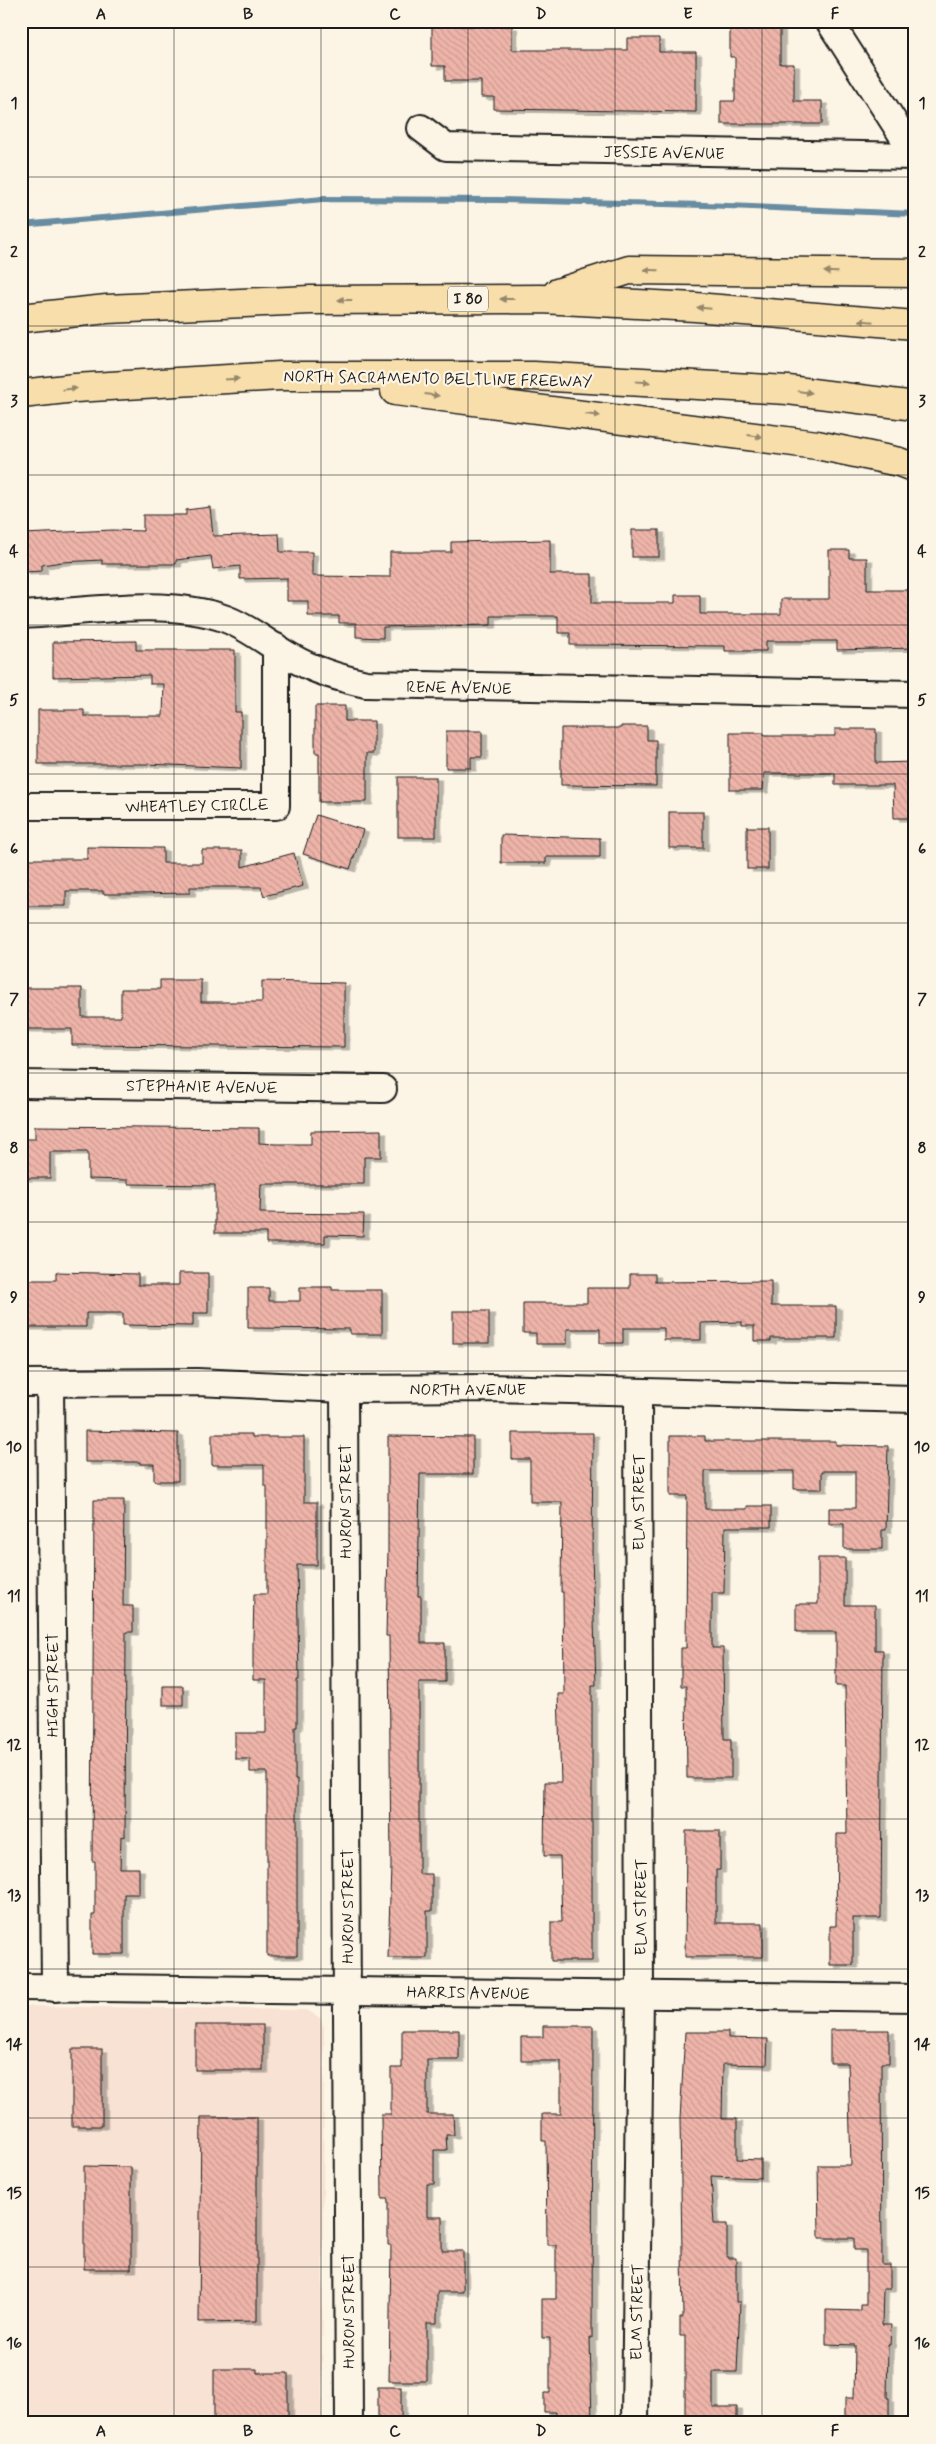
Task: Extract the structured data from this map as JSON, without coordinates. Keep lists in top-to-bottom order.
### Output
{
  "streets": {
    "highway": ["I 80", "NORTH SACRAMENTO BELTLINE FREEWAY"],
    "street": [
      "JESSIE AVENUE",
      "RENE AVENUE",
      "WHEATLEY CIRCLE",
      "STEPHANIE AVENUE",
      "NORTH AVENUE",
      "HURON STREET",
      "ELM STREET",
      "HIGH STREET",
      "HARRIS AVENUE"
    ]
  },
  "crossings": [
    ["RENE AVENUE", "WHEATLEY CIRCLE"],
    ["NORTH AVENUE", "HURON STREET"],
    ["NORTH AVENUE", "ELM STREET"],
    ["NORTH AVENUE", "HIGH STREET"],
    ["HURON STREET", "HARRIS AVENUE"],
    ["ELM STREET", "HARRIS AVENUE"],
    ["HIGH STREET", "HARRIS AVENUE"]
  ],
  "grid": {
    "columns": [
      "A",
      "B",
      "C",
      "D",
      "E",
      "F"
    ],
    "rows": [
      "1",
      "2",
      "3",
      "4",
      "5",
      "6",
      "7",
      "8",
      "9",
      "10",
      "11",
      "12",
      "13",
      "14",
      "15",
      "16"
    ]
  }
}
